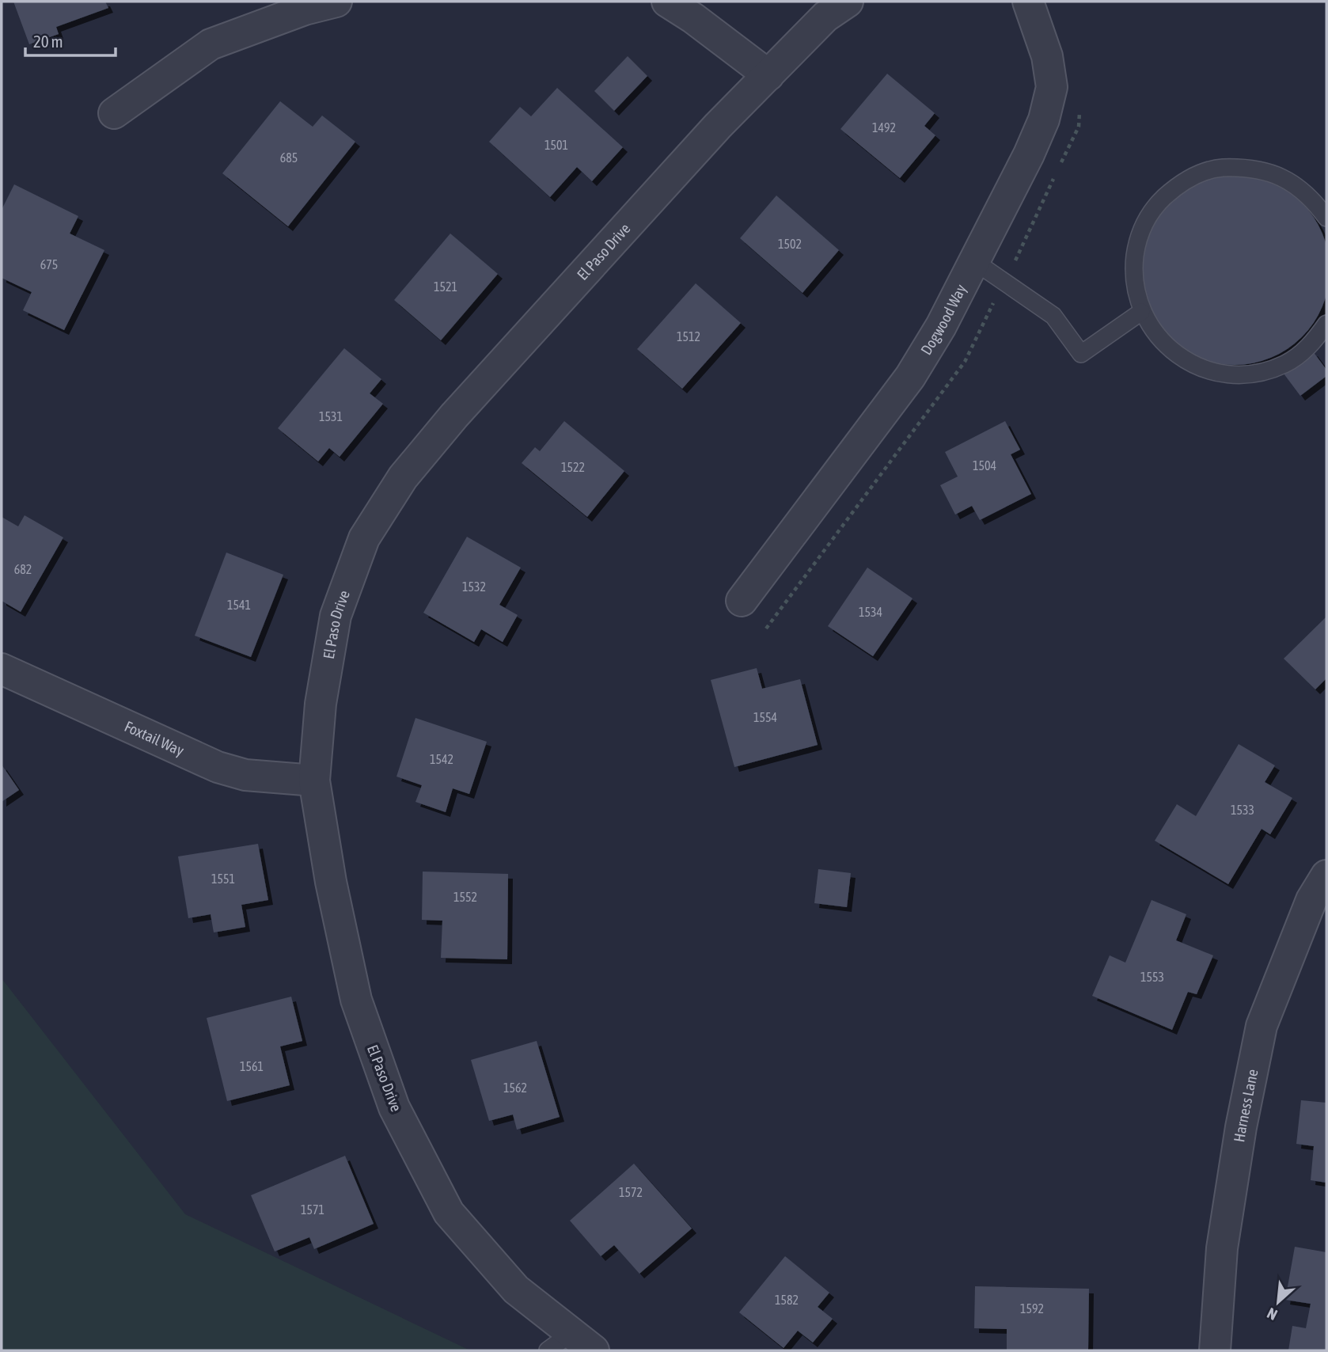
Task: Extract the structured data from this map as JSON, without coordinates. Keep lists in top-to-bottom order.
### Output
{
  "streets": {
    "street": [
      "El Paso Drive",
      "Dogwood Way",
      "Foxtail Way",
      "Harness Lane"
    ]
  },
  "crossings": [
    ["El Paso Drive", "Foxtail Way"]
  ],
  "house_numbers": [
    "1492",
    "1501",
    "685",
    "1502",
    "675",
    "1521",
    "1512",
    "1531",
    "1504",
    "1522",
    "682",
    "1532",
    "1541",
    "1534",
    "1554",
    "1542",
    "1533",
    "1551",
    "1552",
    "1553",
    "1561",
    "1562",
    "1572",
    "1571",
    "1582",
    "1592"
  ],
  "scale_bar": "20 m",
  "north": "bottom left"
}
